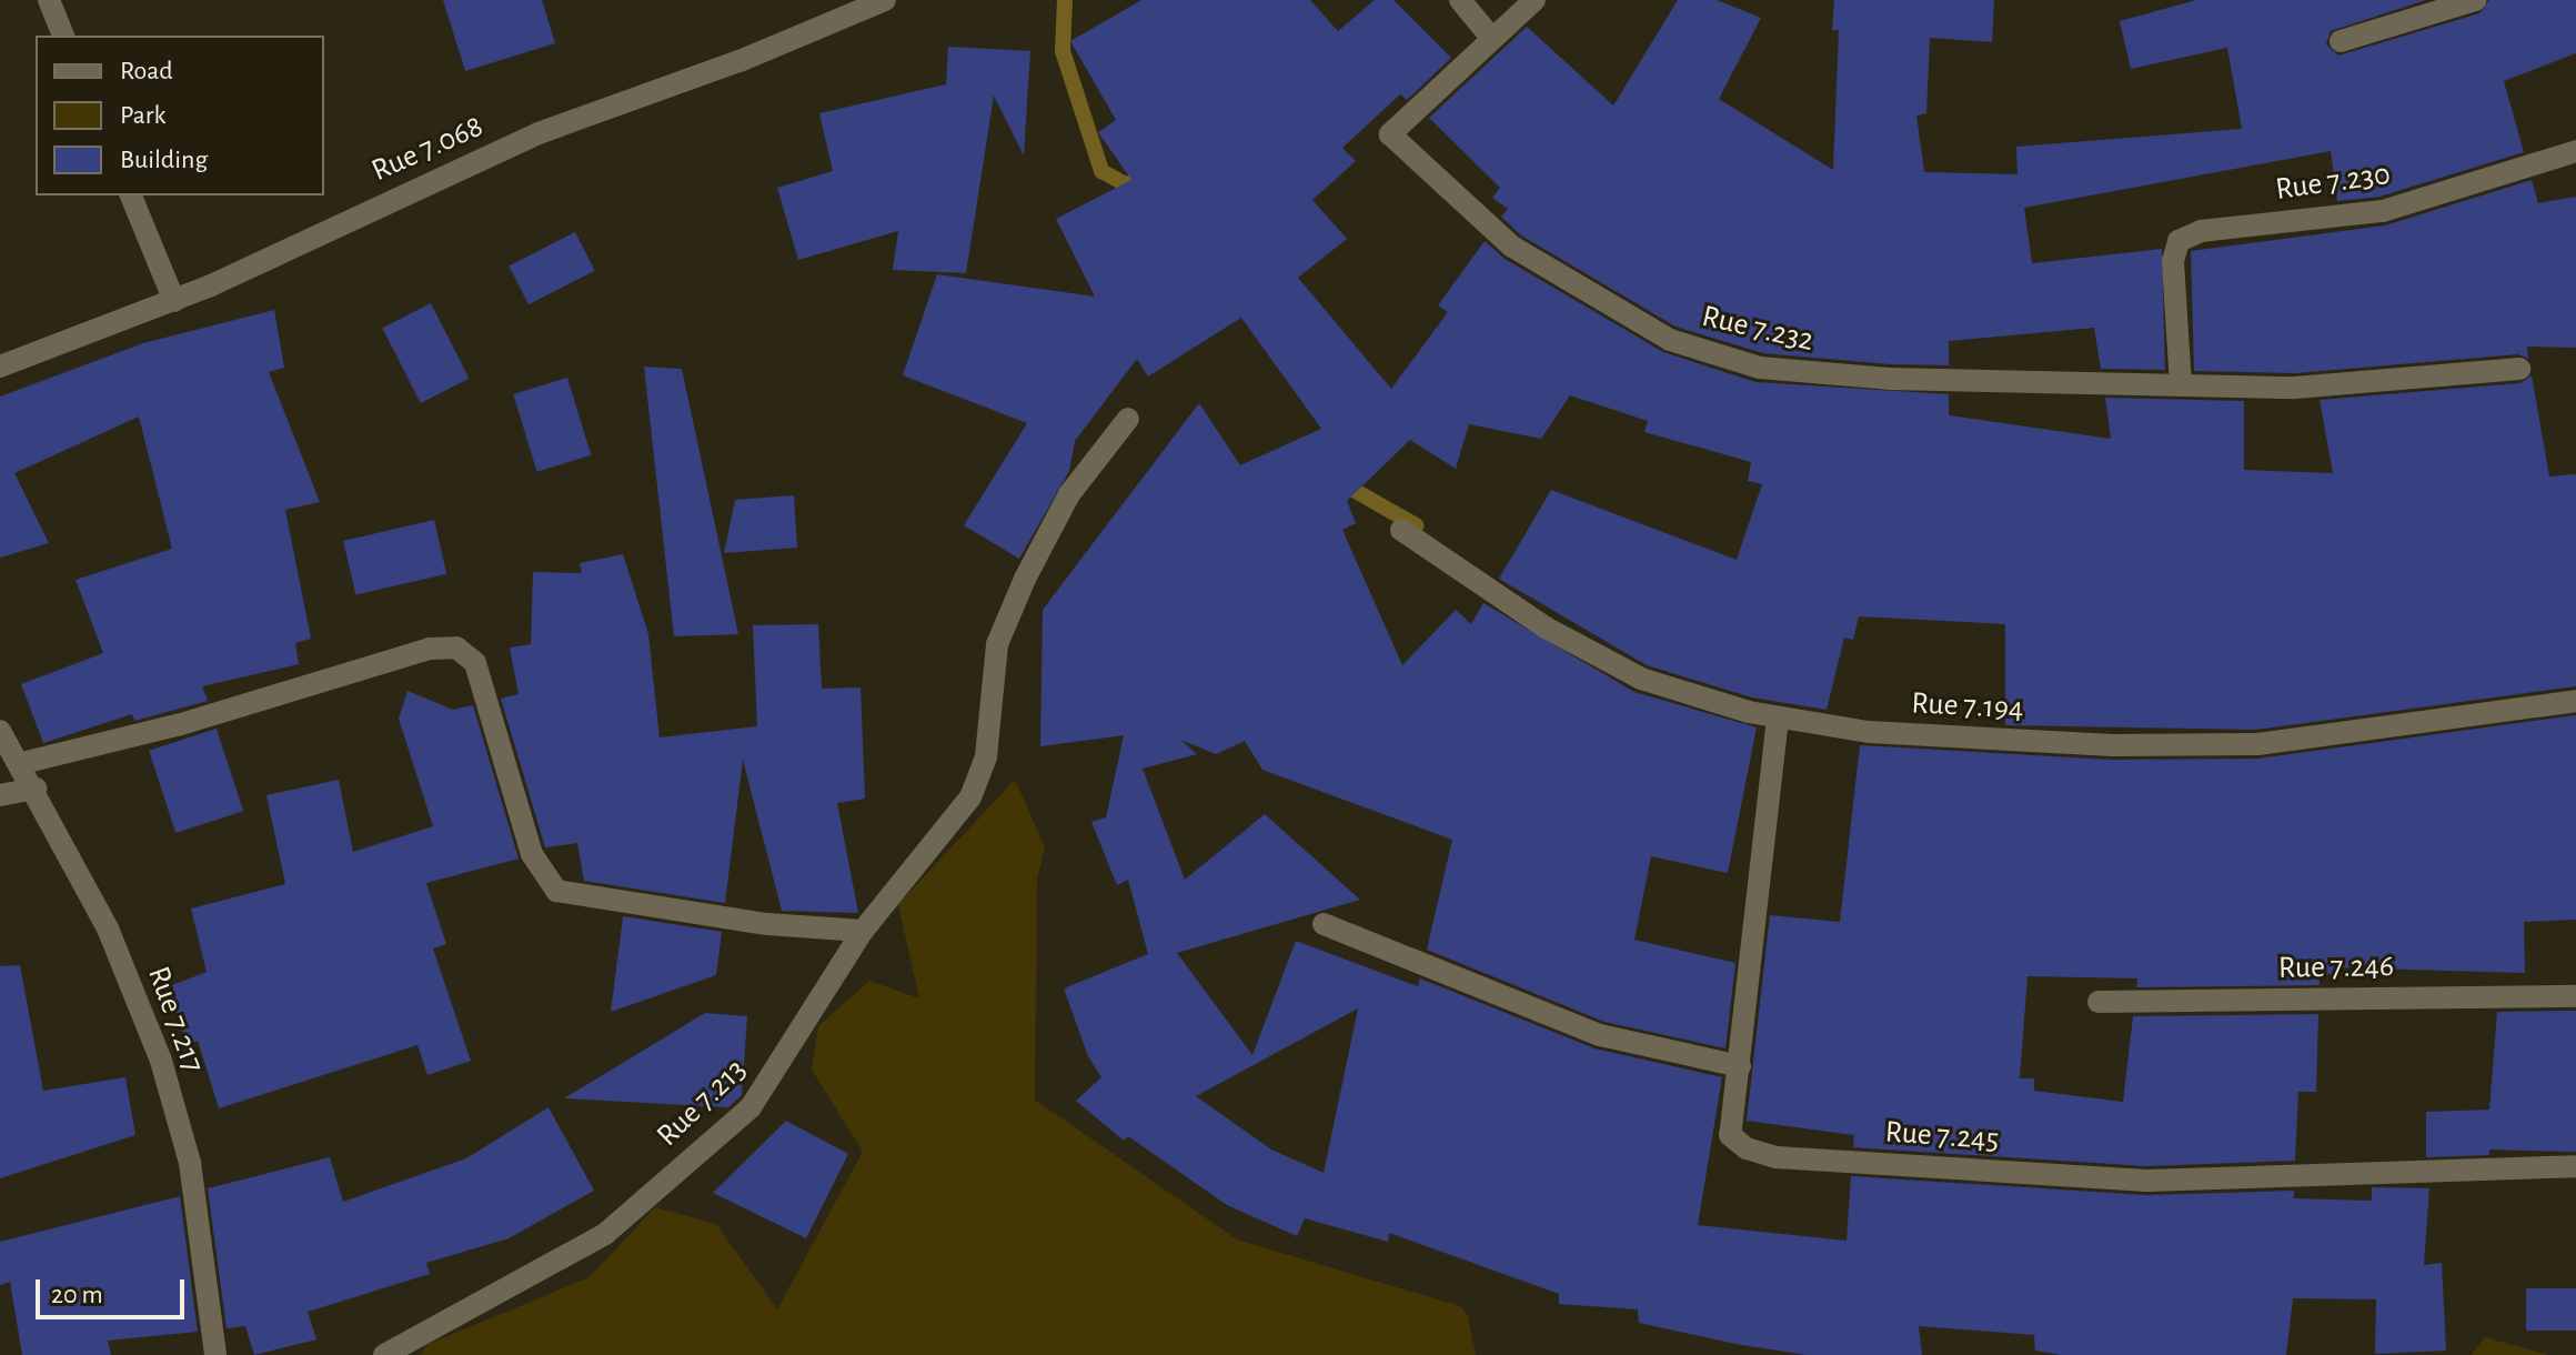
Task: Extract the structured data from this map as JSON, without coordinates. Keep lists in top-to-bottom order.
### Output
{
  "streets": {
    "street": [
      "Rue 7.068",
      "Rue 7.230",
      "Rue 7.232",
      "Rue 7.194",
      "Rue 7.246",
      "Rue 7.217",
      "Rue 7.213",
      "Rue 7.245"
    ]
  },
  "crossings": [
    ["Rue 7.230", "Rue 7.232"],
    ["Rue 7.194", "Rue 7.245"]
  ],
  "legend": ["Road", "Park", "Building"],
  "scale_bar": "20 m"
}
